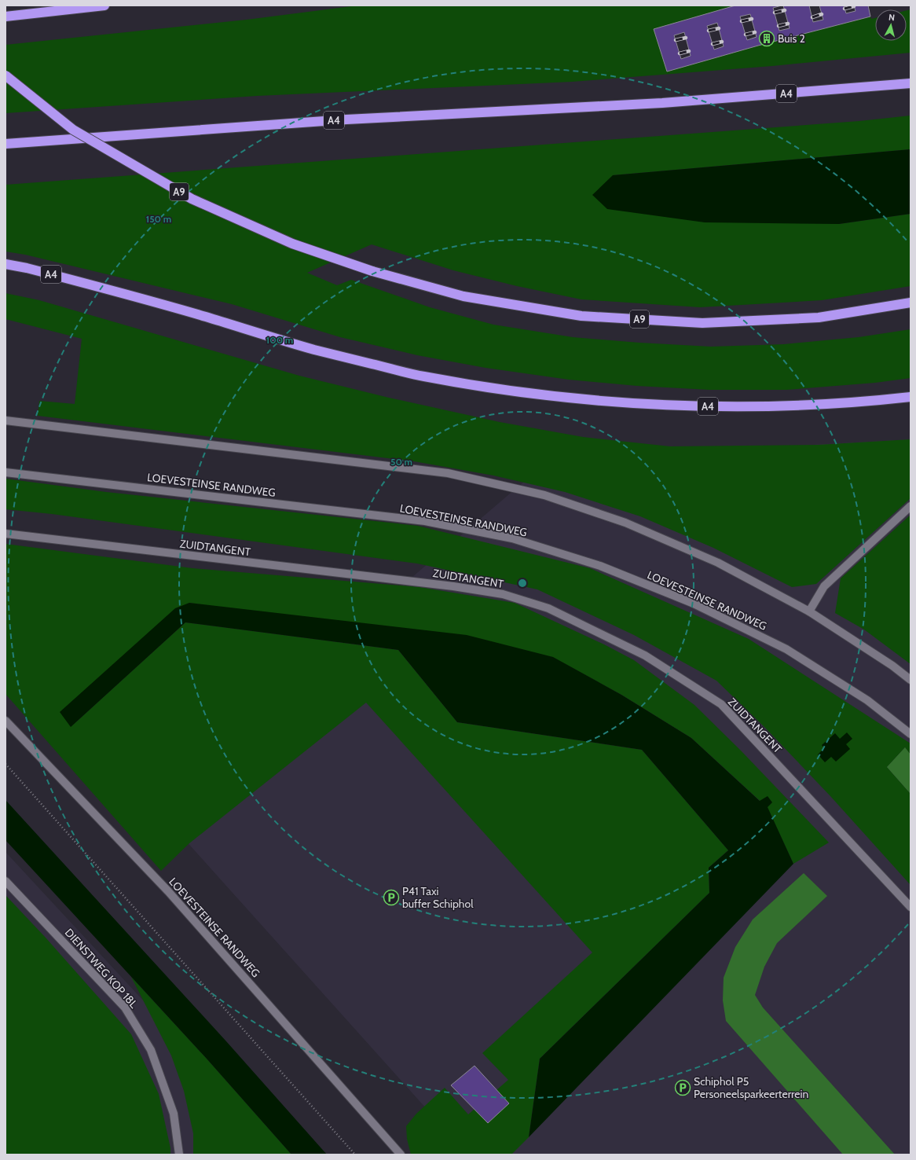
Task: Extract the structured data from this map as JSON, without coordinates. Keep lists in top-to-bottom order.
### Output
{
  "streets": {
    "highway": ["A4", "A9"],
    "street": ["LOEVESTEINSE RANDWEG", "ZUIDTANGENT", "DIENSTWEG KOP 18L"]
  },
  "places": {
    "building": ["Buis 2"],
    "parking": ["P41 Taxi buffer Schiphol", "Schiphol P5 Personeelsparkeerterrein"]
  },
  "north": "top",
  "rings": ["150 m", "100 m", "50 m"]
}
